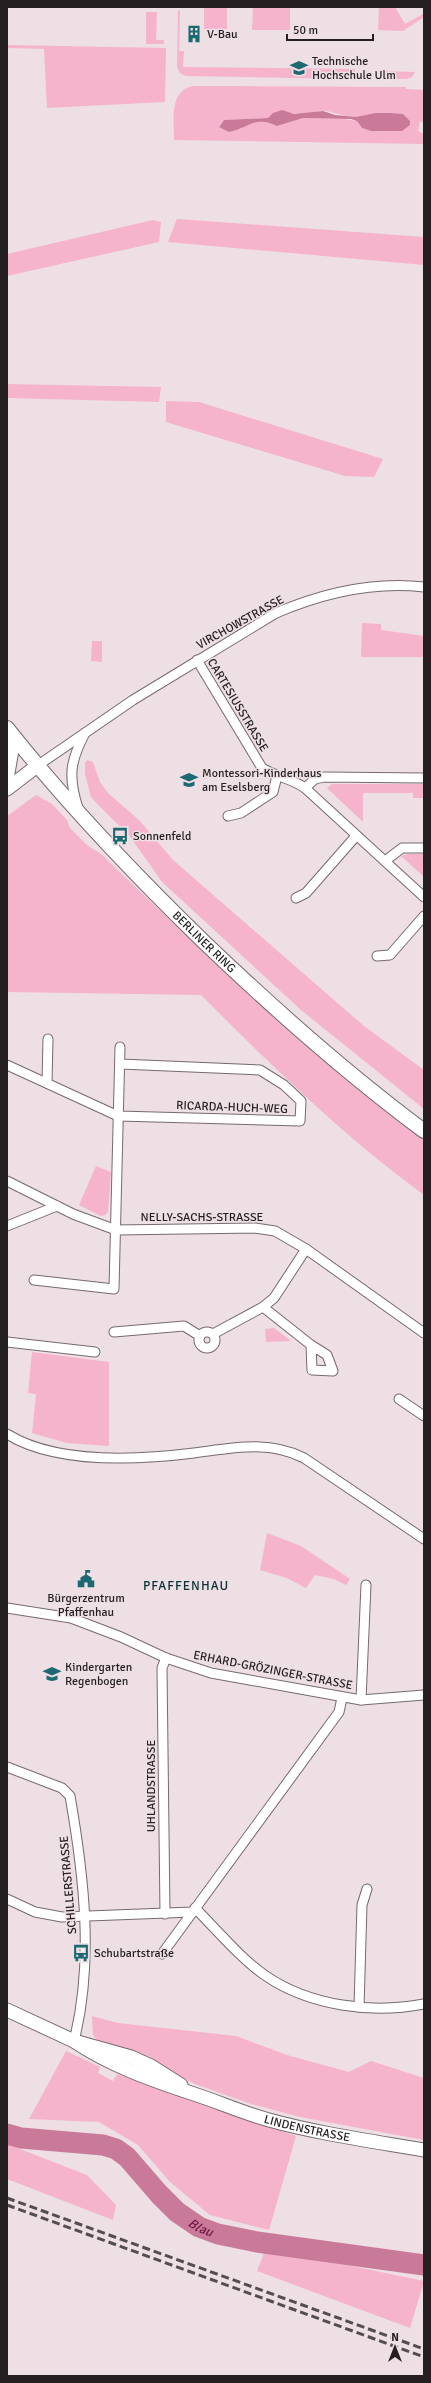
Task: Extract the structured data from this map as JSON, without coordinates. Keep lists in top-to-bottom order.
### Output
{
  "streets": {
    "main road": ["BERLINER RING"],
    "street": [
      "VIRCHOWSTRASSE",
      "CARTESIUSSTRASSE",
      "RICARDA-HUCH-WEG",
      "NELLY-SACHS-STRASSE",
      "ERHARD-GRÖZINGER-STRASSE",
      "UHLANDSTRASSE",
      "SCHILLERSTRASSE",
      "LINDENSTRASSE"
    ]
  },
  "crossings": [
    ["VIRCHOWSTRASSE", "CARTESIUSSTRASSE"],
    ["VIRCHOWSTRASSE", "BERLINER RING"],
    ["ERHARD-GRÖZINGER-STRASSE", "UHLANDSTRASSE"],
    ["SCHILLERSTRASSE", "LINDENSTRASSE"]
  ],
  "districts": ["PFAFFENHAU"],
  "water": ["Blau"],
  "places": {
    "building": ["V-Bau"],
    "school or university": ["Technische Hochschule Ulm", "Montessori-Kinderhaus am Eselsberg", "Kindergarten Regenbogen"],
    "bus stop": ["Sonnenfeld", "Schubartstraße"],
    "public building": ["Bürgerzentrum Pfaffenhau"]
  },
  "scale_bar": "50 m",
  "north": "top"
}
